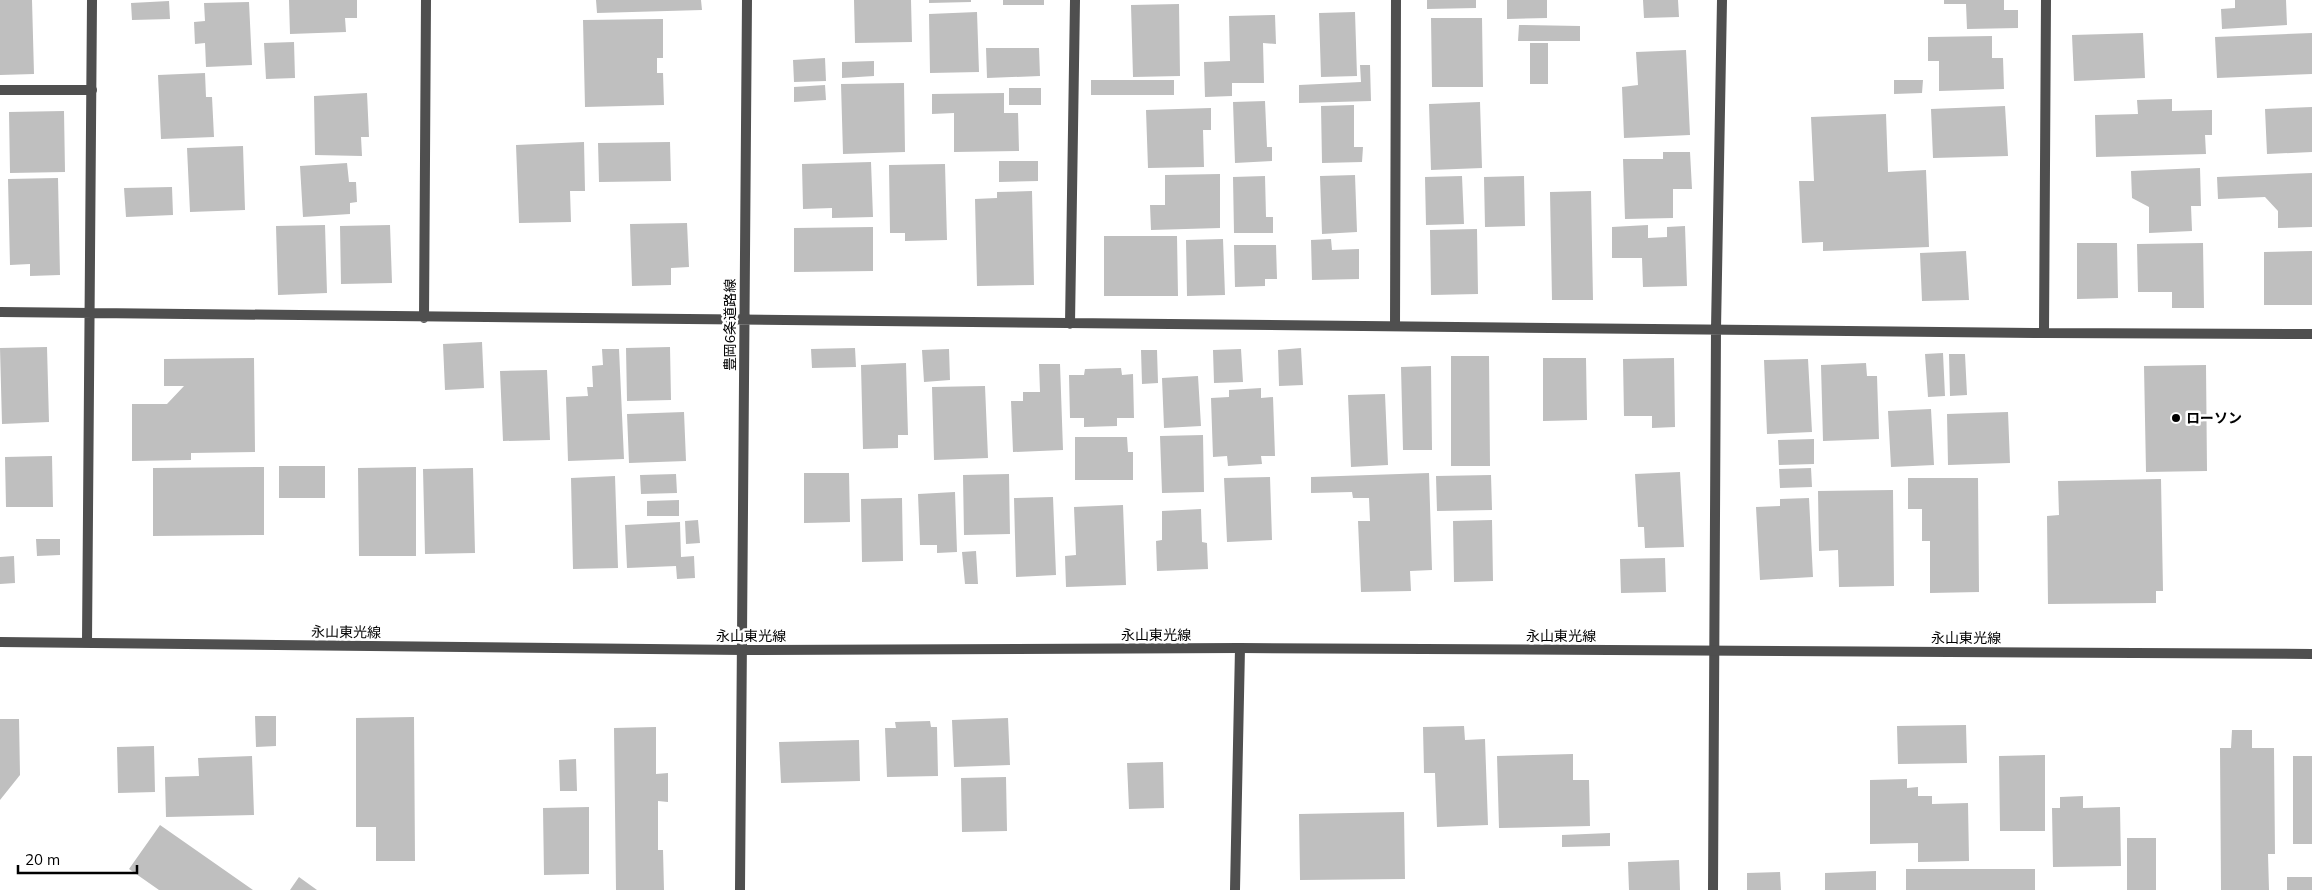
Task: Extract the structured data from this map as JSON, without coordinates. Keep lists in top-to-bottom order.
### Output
{
  "streets": {
    "street": ["豊岡6条道路線", "永山東光線"]
  },
  "crossings": [
    ["豊岡6条道路線", "永山東光線"]
  ],
  "places": ["ローソン"],
  "scale_bar": "20 m"
}
